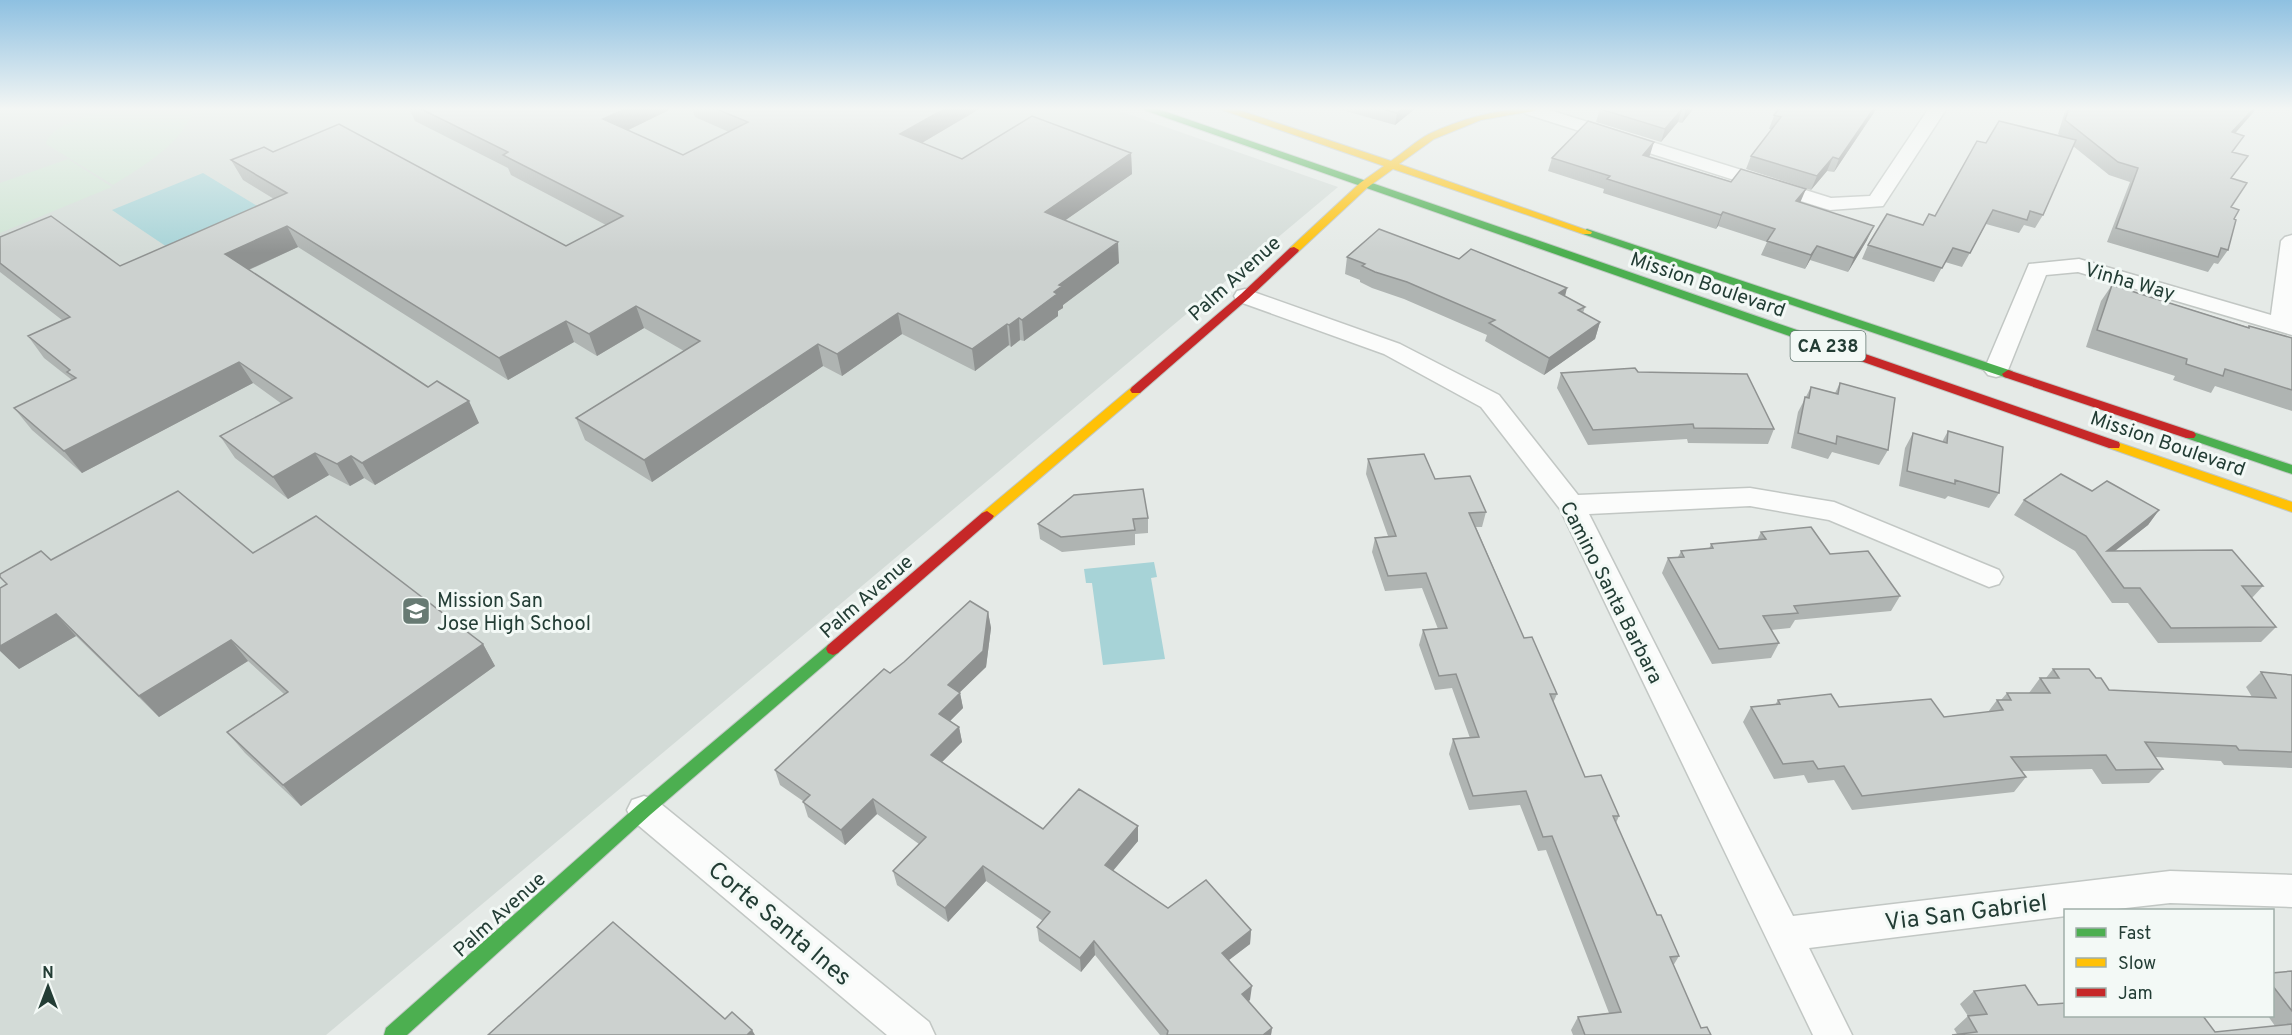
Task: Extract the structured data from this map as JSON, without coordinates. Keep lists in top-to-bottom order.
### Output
{
  "streets": {
    "main road": ["Palm Avenue", "Mission Boulevard", "CA 238"],
    "street": [
      "Vinha Way",
      "Camino Santa Barbara",
      "Via San Gabriel",
      "Corte Santa Ines"
    ]
  },
  "crossings": [
    ["Palm Avenue", "Mission Boulevard"],
    ["Palm Avenue", "Camino Santa Barbara"],
    ["Palm Avenue", "Corte Santa Ines"],
    ["Vinha Way", "Mission Boulevard"],
    ["Camino Santa Barbara", "Via San Gabriel"]
  ],
  "places": {
    "school or university": ["Mission San Jose High School"]
  },
  "legend": ["Fast", "Slow", "Jam"],
  "north": "top"
}
